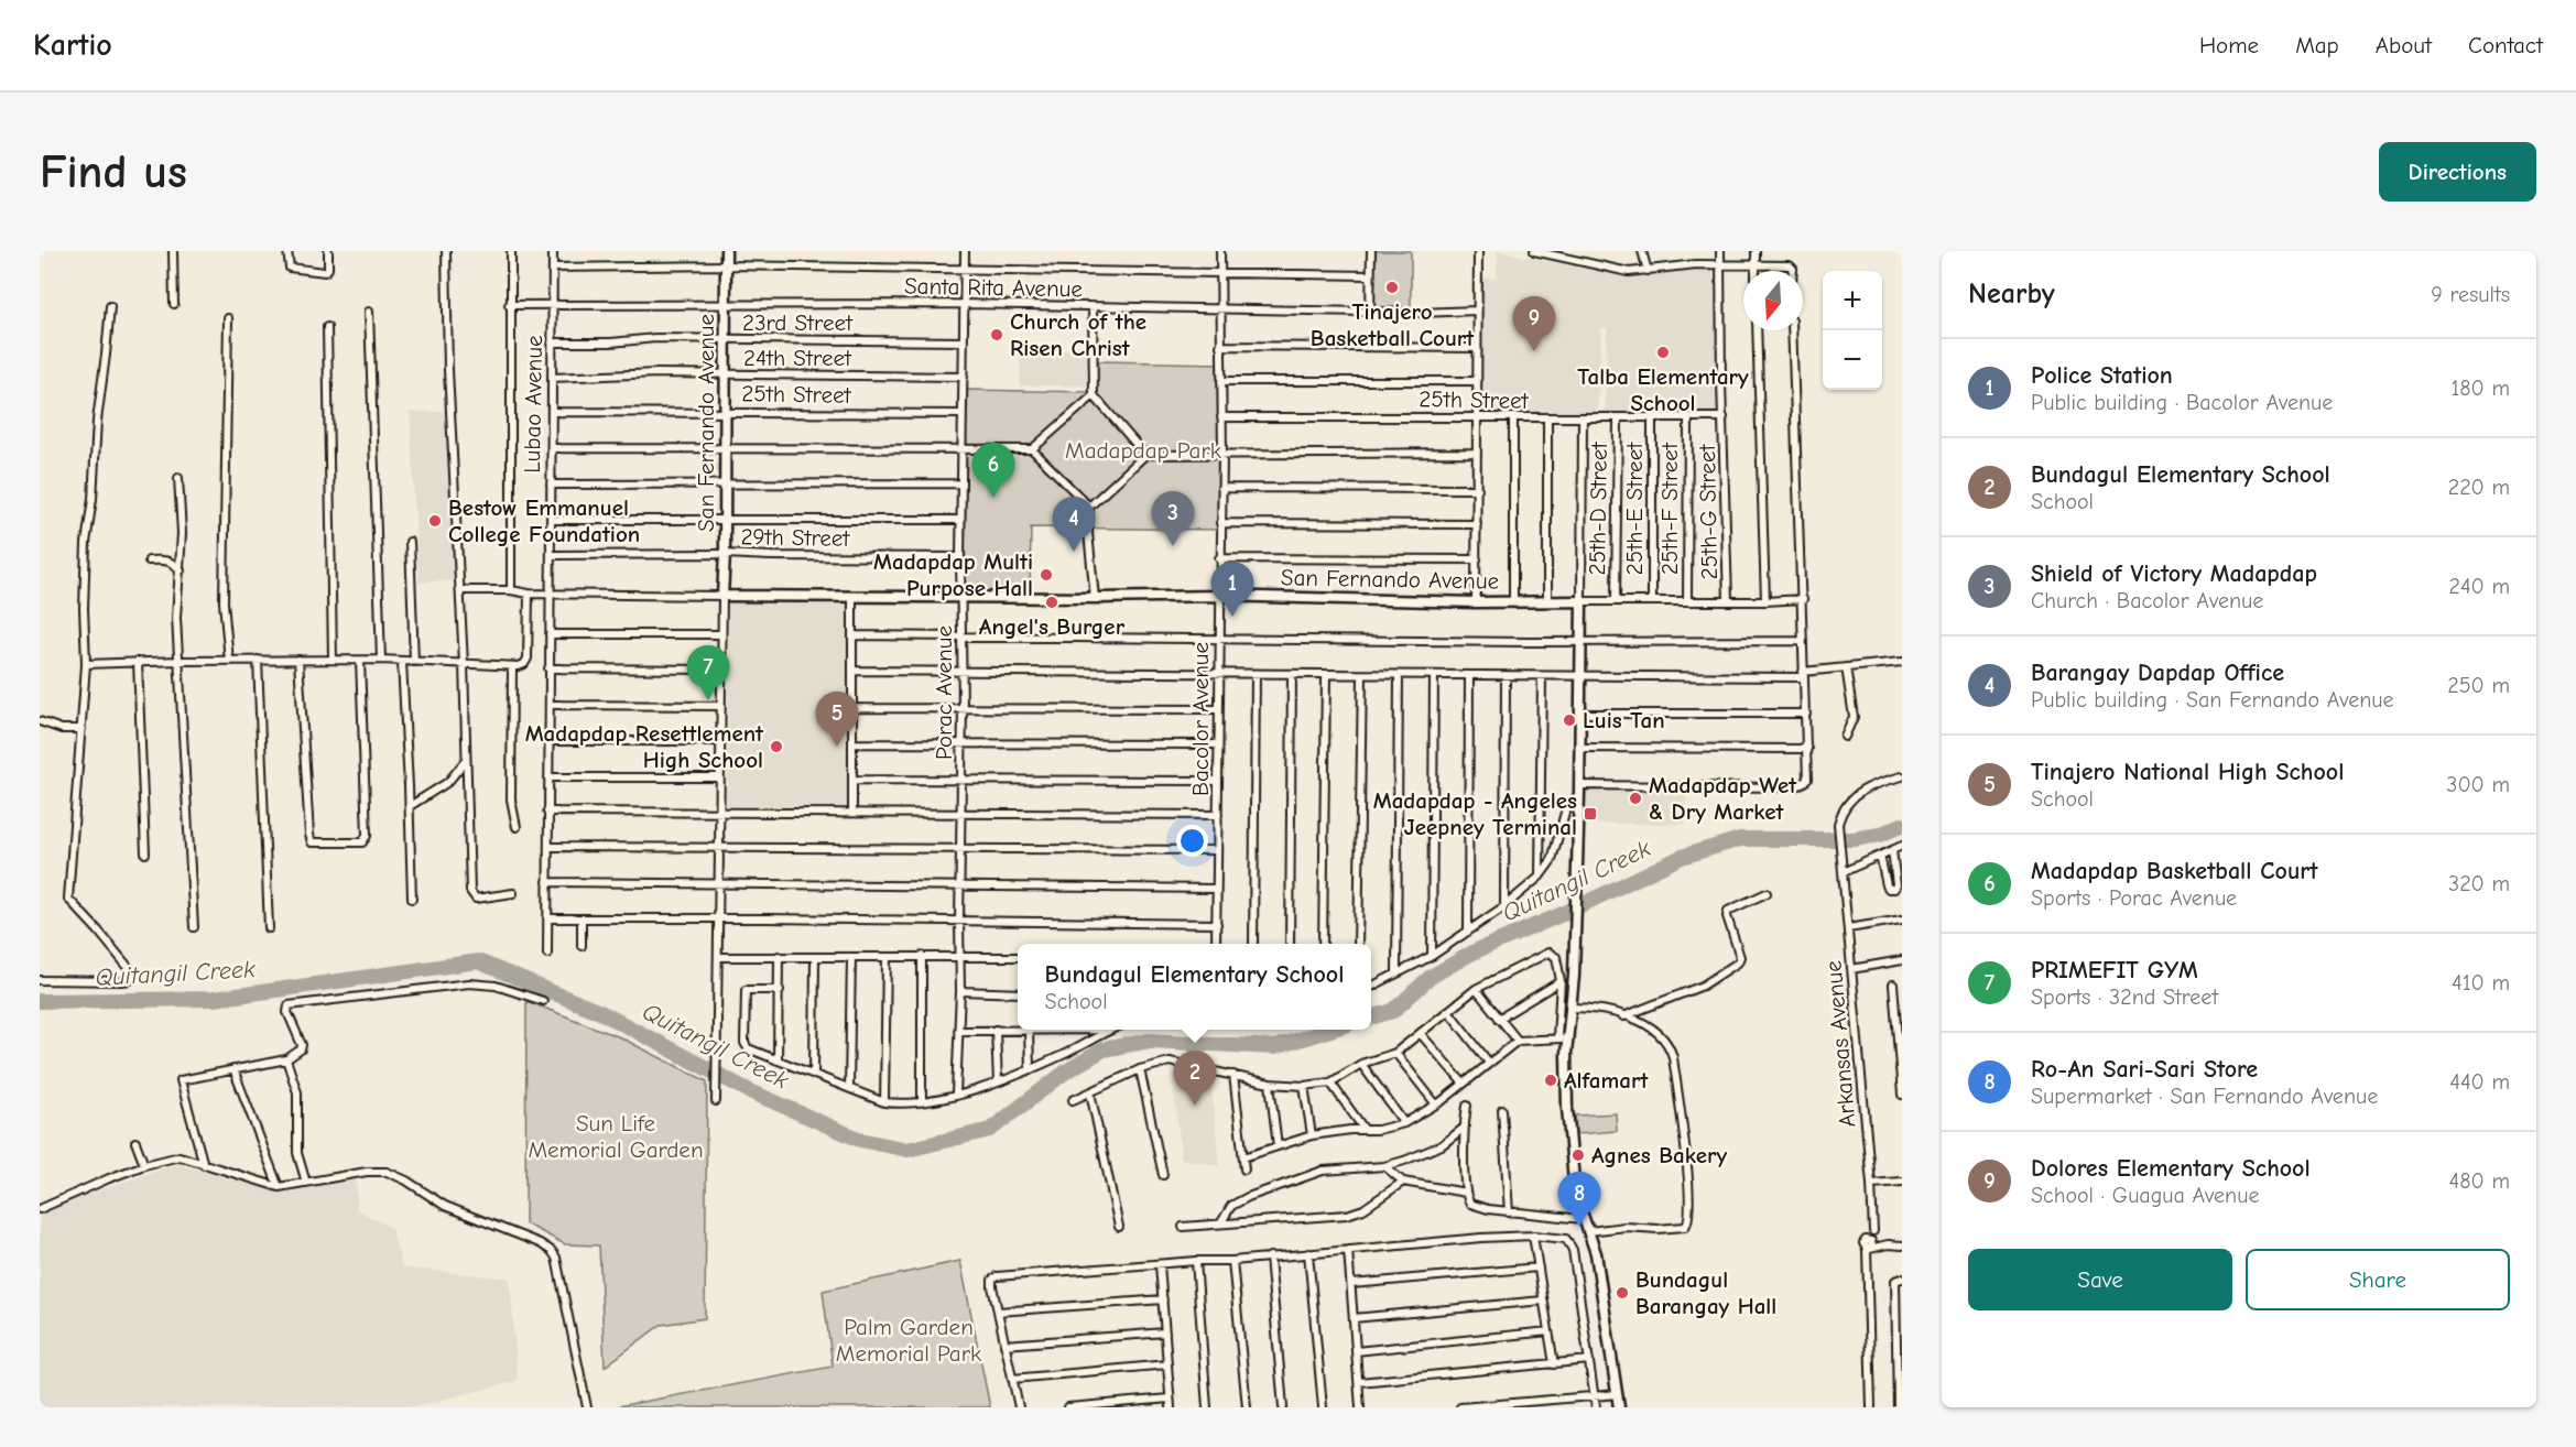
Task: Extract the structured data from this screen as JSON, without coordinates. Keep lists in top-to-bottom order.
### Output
{
  "streets": {
    "main road": ["San Fernando Avenue"],
    "street": [
      "Santa Rita Avenue",
      "23rd Street",
      "24th Street",
      "25th Street",
      "Lubao Avenue",
      "25th-D Street",
      "25th-E Street",
      "25th-F Street",
      "25th-G Street",
      "29th Street",
      "Porac Avenue",
      "Bacolor Avenue",
      "Arkansas Avenue"
    ]
  },
  "crossings": [
    ["Santa Rita Avenue", "Lubao Avenue"],
    ["Santa Rita Avenue", "San Fernando Avenue"],
    ["Santa Rita Avenue", "Porac Avenue"],
    ["Santa Rita Avenue", "Bacolor Avenue"],
    ["23rd Street", "Lubao Avenue"],
    ["23rd Street", "San Fernando Avenue"],
    ["23rd Street", "Porac Avenue"],
    ["24th Street", "Lubao Avenue"],
    ["24th Street", "San Fernando Avenue"],
    ["24th Street", "Porac Avenue"],
    ["25th Street", "Lubao Avenue"],
    ["25th Street", "San Fernando Avenue"],
    ["25th Street", "25th-D Street"],
    ["25th Street", "25th-E Street"],
    ["25th Street", "25th-F Street"],
    ["25th Street", "25th-G Street"],
    ["25th Street", "Porac Avenue"],
    ["25th Street", "Bacolor Avenue"],
    ["Lubao Avenue", "San Fernando Avenue"],
    ["Lubao Avenue", "29th Street"],
    ["San Fernando Avenue", "25th-D Street"],
    ["San Fernando Avenue", "25th-E Street"],
    ["San Fernando Avenue", "25th-F Street"],
    ["San Fernando Avenue", "25th-G Street"],
    ["San Fernando Avenue", "29th Street"],
    ["San Fernando Avenue", "Porac Avenue"],
    ["San Fernando Avenue", "Bacolor Avenue"],
    ["29th Street", "Porac Avenue"]
  ],
  "water": ["Quitangil Creek"],
  "parks": ["Madapdap Park", "Sun Life Memorial Garden", "Palm Garden Memorial Park"],
  "places": {
    "other": [
      "Tinajero Basketball Court",
      "Church of the Risen Christ",
      "Talba Elementary School",
      "Bestow Emmanuel College Foundation",
      "Madapdap Multi Purpose Hall",
      "Angel's Burger",
      "Luis Tan",
      "Madapdap Resettlement High School",
      "Madapdap Wet & Dry Market",
      "Alfamart",
      "Agnes Bakery",
      "Bundagul Barangay Hall"
    ],
    "transit": ["Madapdap - Angeles Jeepney Terminal"]
  },
  "north": "bottom",
  "page": {
    "header": "Kartio",
    "nav": [
      "Home",
      "Map",
      "About",
      "Contact"
    ],
    "buttons": [
      "Directions",
      ["Save", "Share"]
    ],
    "title": "Find us",
    "heading": ["Nearby", "9 results"],
    "map_buttons": ["+", "−"],
    "pins": [
      "9",
      "6",
      "3",
      "4",
      "1",
      "7",
      "5",
      "2",
      "8"
    ],
    "list": [
      {
        "mark": "1",
        "name": "Police Station",
        "note": "Public building · Bacolor Avenue",
        "value": "180 m"
      },
      {
        "mark": "2",
        "name": "Bundagul Elementary School",
        "note": "School",
        "value": "220 m"
      },
      {
        "mark": "3",
        "name": "Shield of Victory Madapdap",
        "note": "Church · Bacolor Avenue",
        "value": "240 m"
      },
      {
        "mark": "4",
        "name": "Barangay Dapdap Office",
        "note": "Public building · San Fernando Avenue",
        "value": "250 m"
      },
      {
        "mark": "5",
        "name": "Tinajero National High School",
        "note": "School",
        "value": "300 m"
      },
      {
        "mark": "6",
        "name": "Madapdap Basketball Court",
        "note": "Sports · Porac Avenue",
        "value": "320 m"
      },
      {
        "mark": "7",
        "name": "PRIMEFIT GYM",
        "note": "Sports · 32nd Street",
        "value": "410 m"
      },
      {
        "mark": "8",
        "name": "Ro-An Sari-Sari Store",
        "note": "Supermarket · San Fernando Avenue",
        "value": "440 m"
      },
      {
        "mark": "9",
        "name": "Dolores Elementary School",
        "note": "School · Guagua Avenue",
        "value": "480 m"
      }
    ],
    "popup": ["Bundagul Elementary School", "School"]
  }
}
